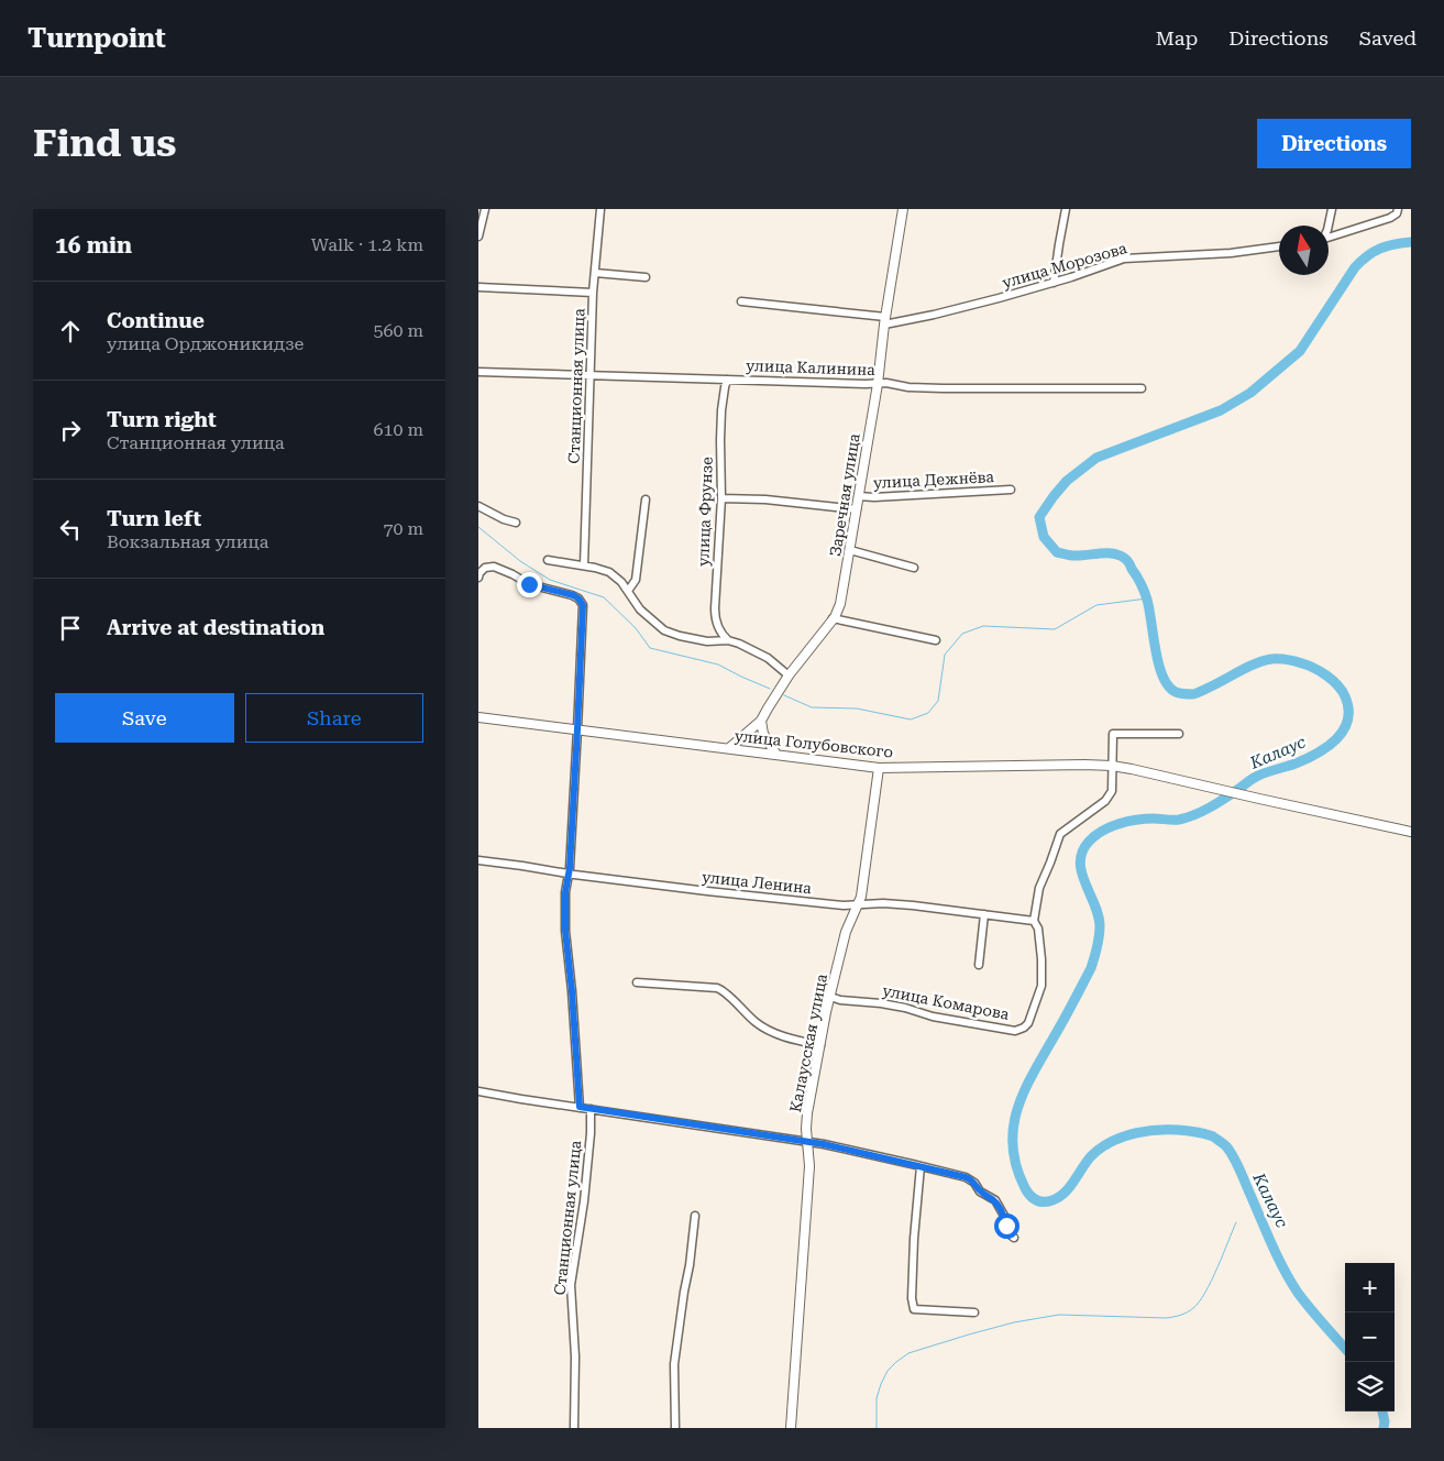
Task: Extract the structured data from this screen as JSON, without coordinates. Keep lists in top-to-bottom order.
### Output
{
  "streets": {
    "street": [
      "улица Морозова",
      "улица Калинина",
      "Станционная улица",
      "улица Дежнёва",
      "Заречная улица",
      "улица Фрунзе",
      "улица Голубовского",
      "улица Ленина",
      "улица Комарова",
      "Калаусская улица"
    ]
  },
  "crossings": [
    ["улица Морозова", "Заречная улица"],
    ["улица Калинина", "Станционная улица"],
    ["улица Калинина", "Заречная улица"],
    ["улица Калинина", "улица Фрунзе"],
    ["улица Дежнёва", "Заречная улица"],
    ["Заречная улица", "улица Голубовского"],
    ["улица Голубовского", "улица Комарова"],
    ["улица Голубовского", "Калаусская улица"],
    ["улица Ленина", "улица Комарова"],
    ["улица Ленина", "Калаусская улица"],
    ["улица Комарова", "Калаусская улица"]
  ],
  "water": ["Калаус"],
  "north": "top",
  "page": {
    "header": "Turnpoint",
    "nav": ["Map", "Directions", "Saved"],
    "buttons": [
      "Directions",
      ["Save", "Share"]
    ],
    "title": "Find us",
    "heading": ["16 min", "Walk · 1.2 km"],
    "list": [
      ["Continue", "улица Орджоникидзе", "560 m"],
      ["Turn right", "Станционная улица", "610 m"],
      ["Turn left", "Вокзальная улица", "70 m"],
      "Arrive at destination"
    ],
    "map_buttons": ["+", "−"]
  }
}
